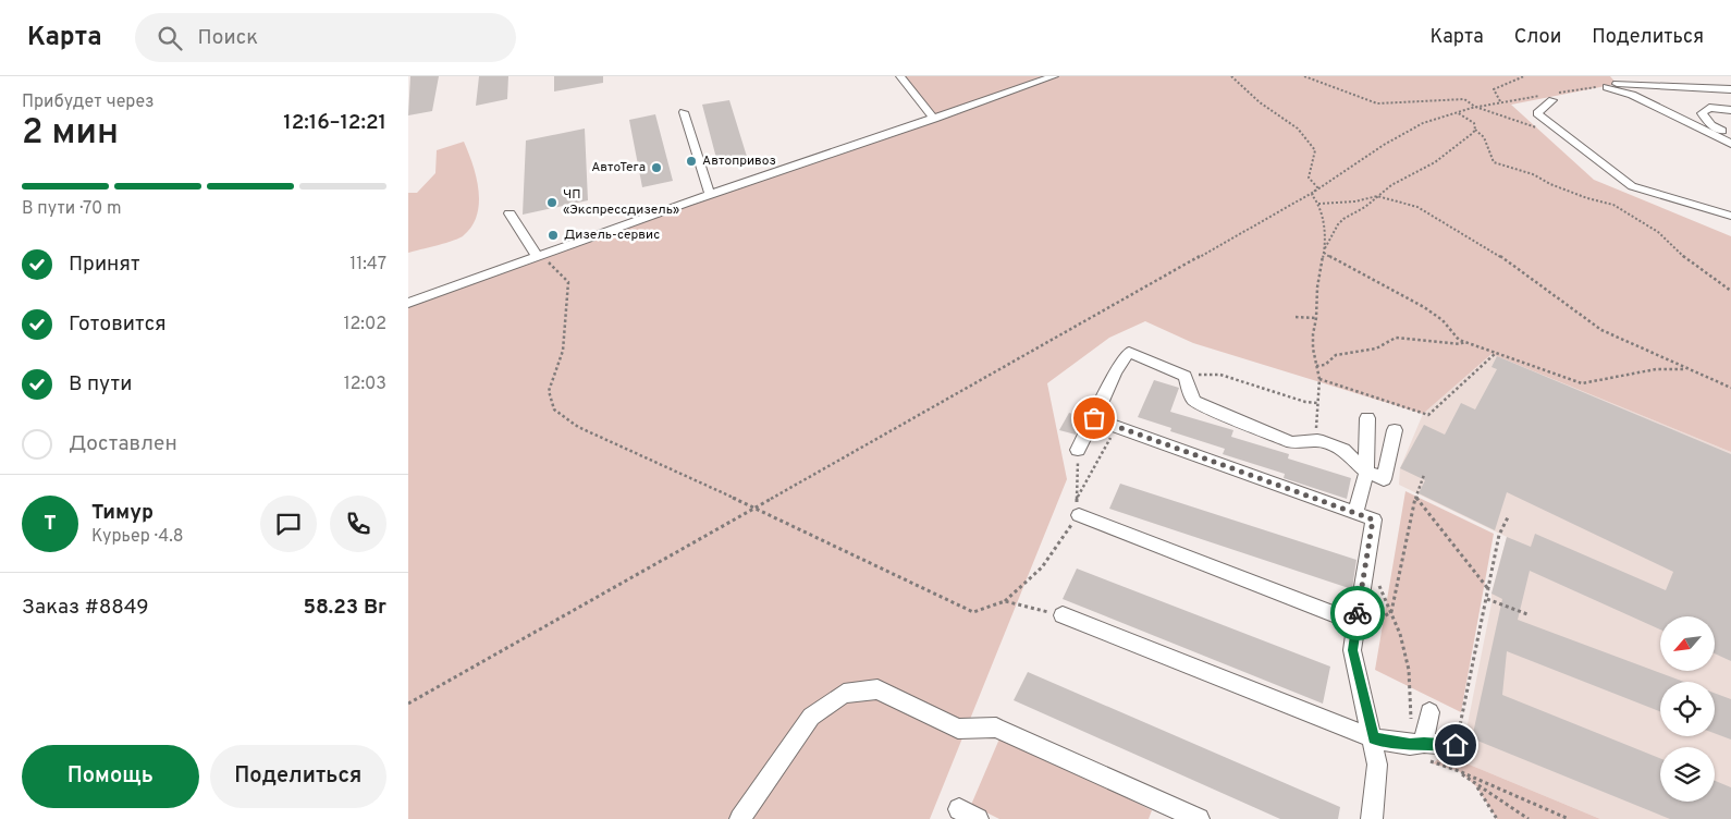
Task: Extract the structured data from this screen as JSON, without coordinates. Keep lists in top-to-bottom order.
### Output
{
  "places": [
    "Автопривоз",
    "АвтоТега",
    "ЧП «Экспрессдизель»",
    "Дизель-сервис"
  ],
  "north": "bottom left",
  "page": {
    "header": "Карта",
    "search": "Поиск",
    "nav": ["Карта", "Слои", "Поделиться"],
    "heading": ["2 мин", "Прибудет через", "12:16–12:21"],
    "panel": [
      "Тимур",
      "Курьер · 4.8",
      "Заказ #8849",
      "58.23 Br"
    ],
    "bar": "В пути · 70 m",
    "list": [
      ["Принят", "11:47"],
      ["Готовится", "12:02"],
      ["В пути", "12:03"],
      "Доставлен"
    ],
    "round": "Т",
    "buttons": ["Помощь", "Поделиться"]
  }
}
